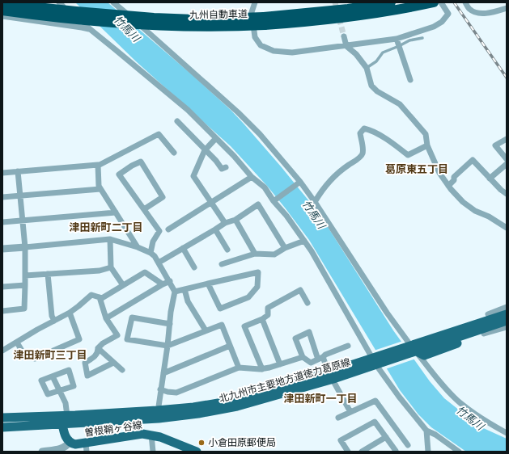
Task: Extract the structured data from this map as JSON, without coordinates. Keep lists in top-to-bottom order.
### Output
{
  "streets": {
    "highway": ["九州自動車道"],
    "main road": ["北九州市主要地方道徳力葛原線", "曽根鞘ヶ谷線"]
  },
  "districts": [
    "葛原東五丁目",
    "津田新町二丁目",
    "津田新町三丁目",
    "津田新町一丁目"
  ],
  "water": ["竹馬川"],
  "places": ["小倉田原郵便局"]
}
